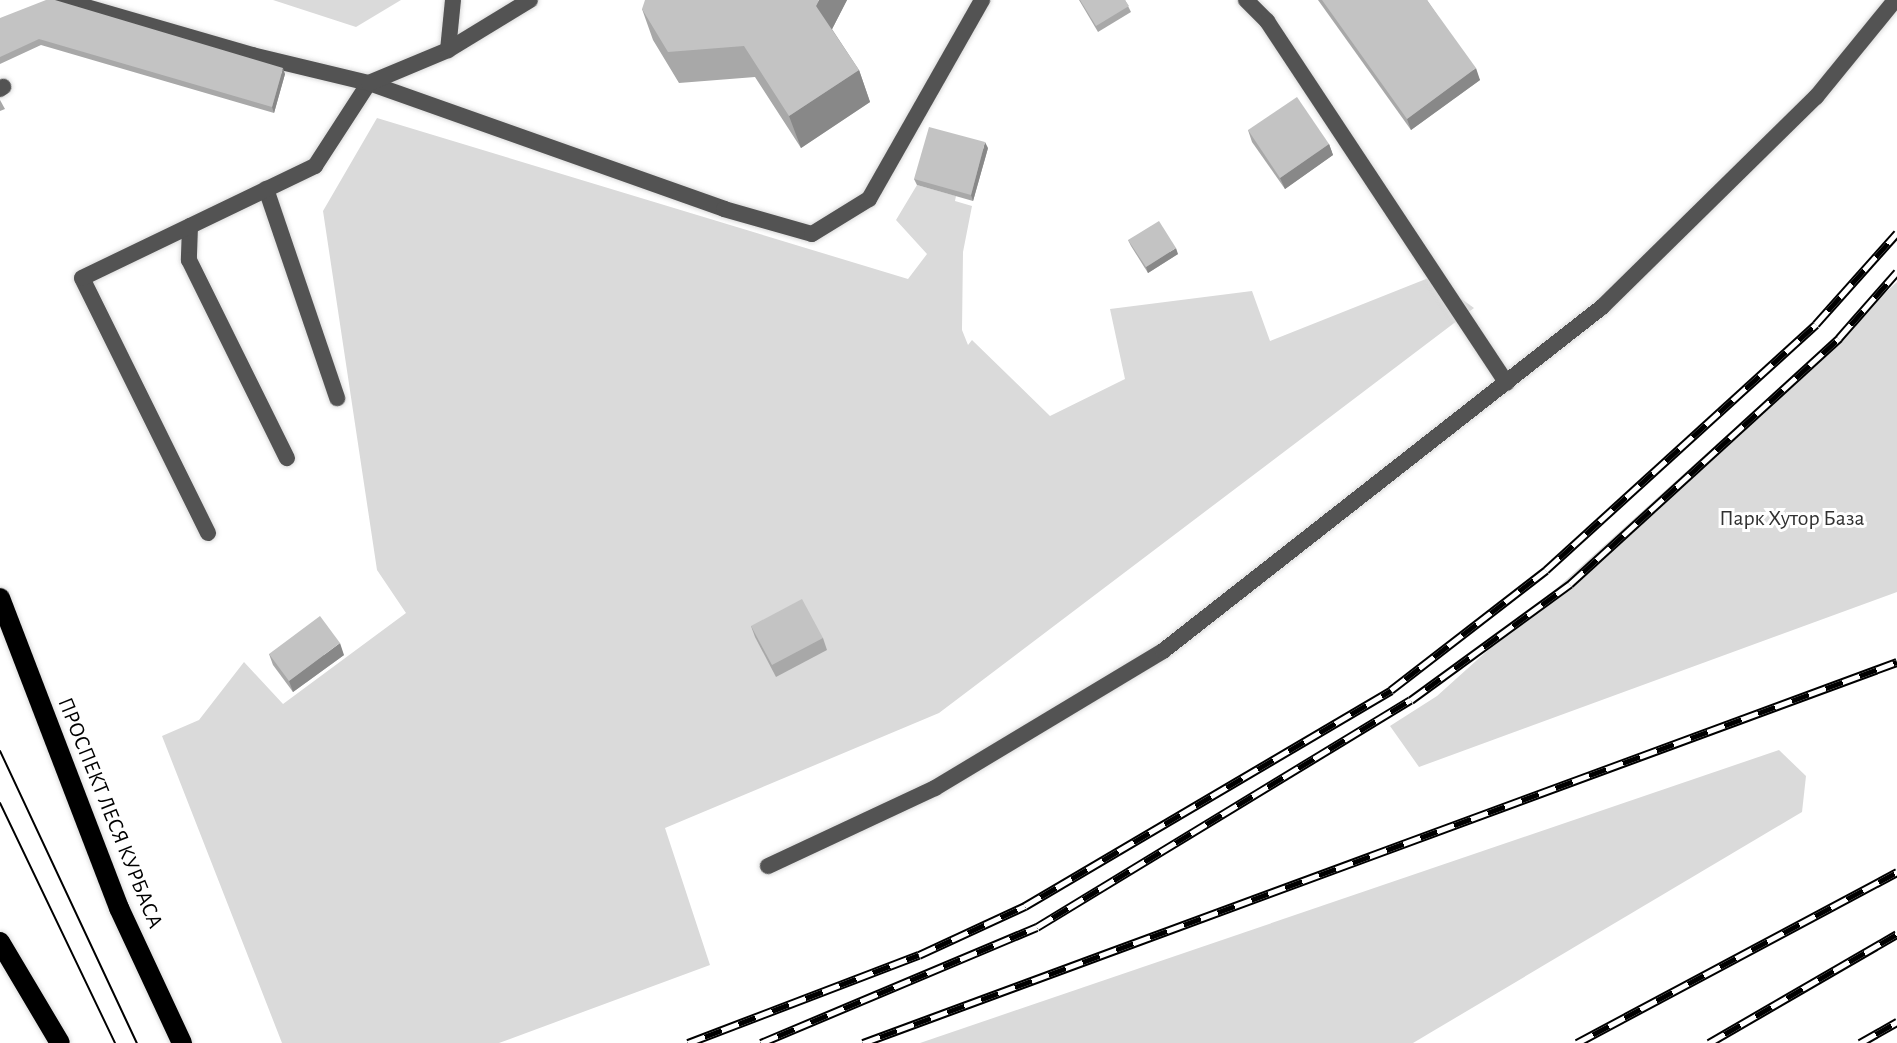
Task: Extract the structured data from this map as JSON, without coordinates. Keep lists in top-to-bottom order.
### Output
{
  "streets": {
    "main road": ["ПРОСПЕКТ ЛЕСЯ КУРБАСА"]
  },
  "parks": ["Парк Хутор База"]
}
